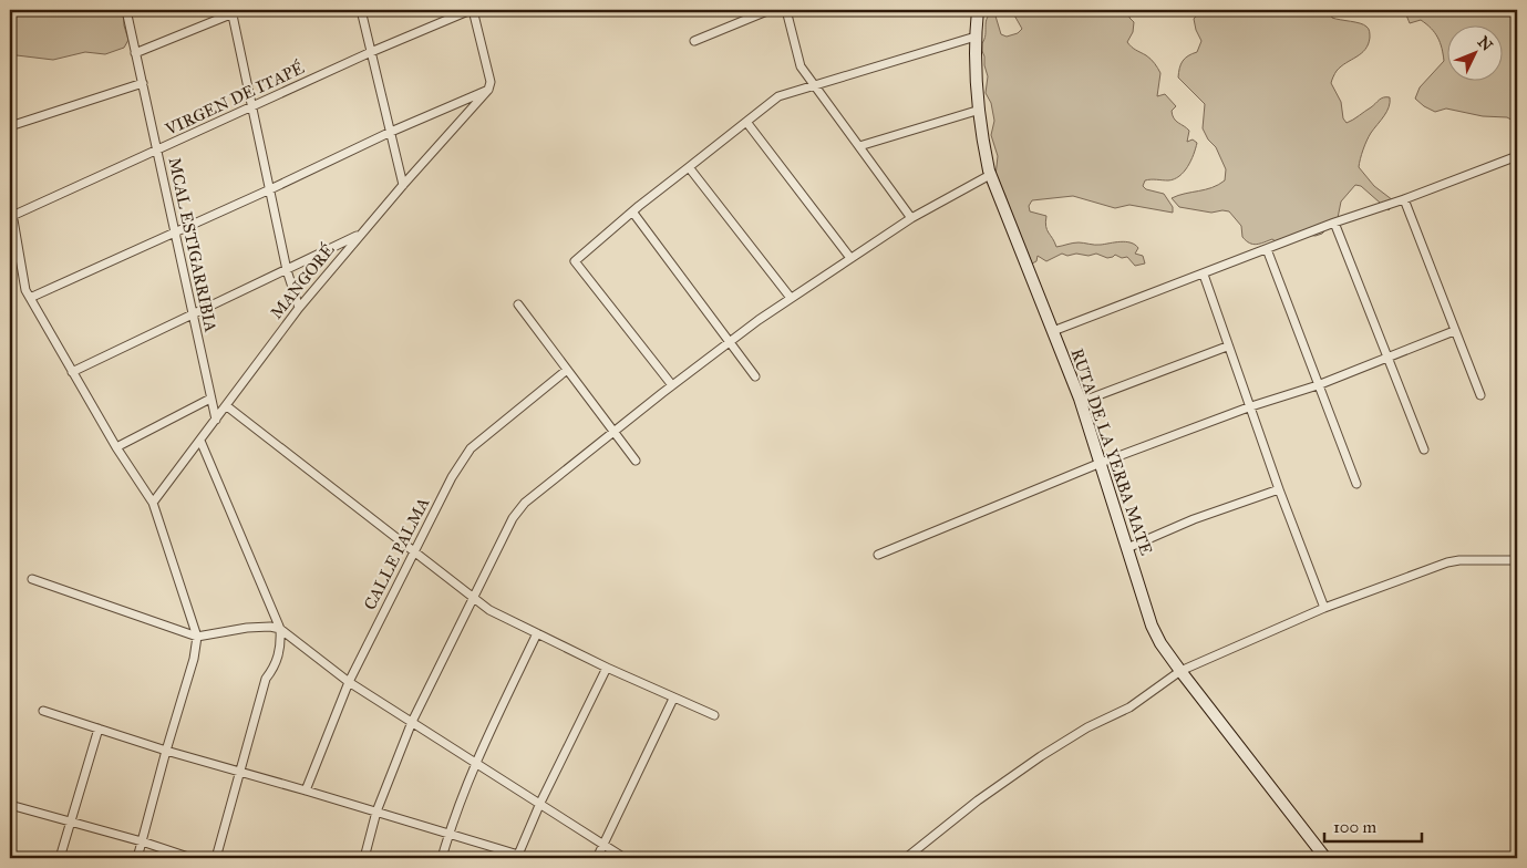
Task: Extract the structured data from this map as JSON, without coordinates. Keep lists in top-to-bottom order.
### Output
{
  "streets": {
    "main road": ["RUTA DE LA YERBA MATE"],
    "street": [
      "VIRGEN DE ITAPÉ",
      "MCAL ESTIGARRIBIA",
      "MANGORÉ",
      "CALLE PALMA"
    ]
  },
  "crossings": [
    ["VIRGEN DE ITAPÉ", "MCAL ESTIGARRIBIA"],
    ["MCAL ESTIGARRIBIA", "MANGORÉ"]
  ],
  "scale_bar": "100 m",
  "north": "top right"
}
